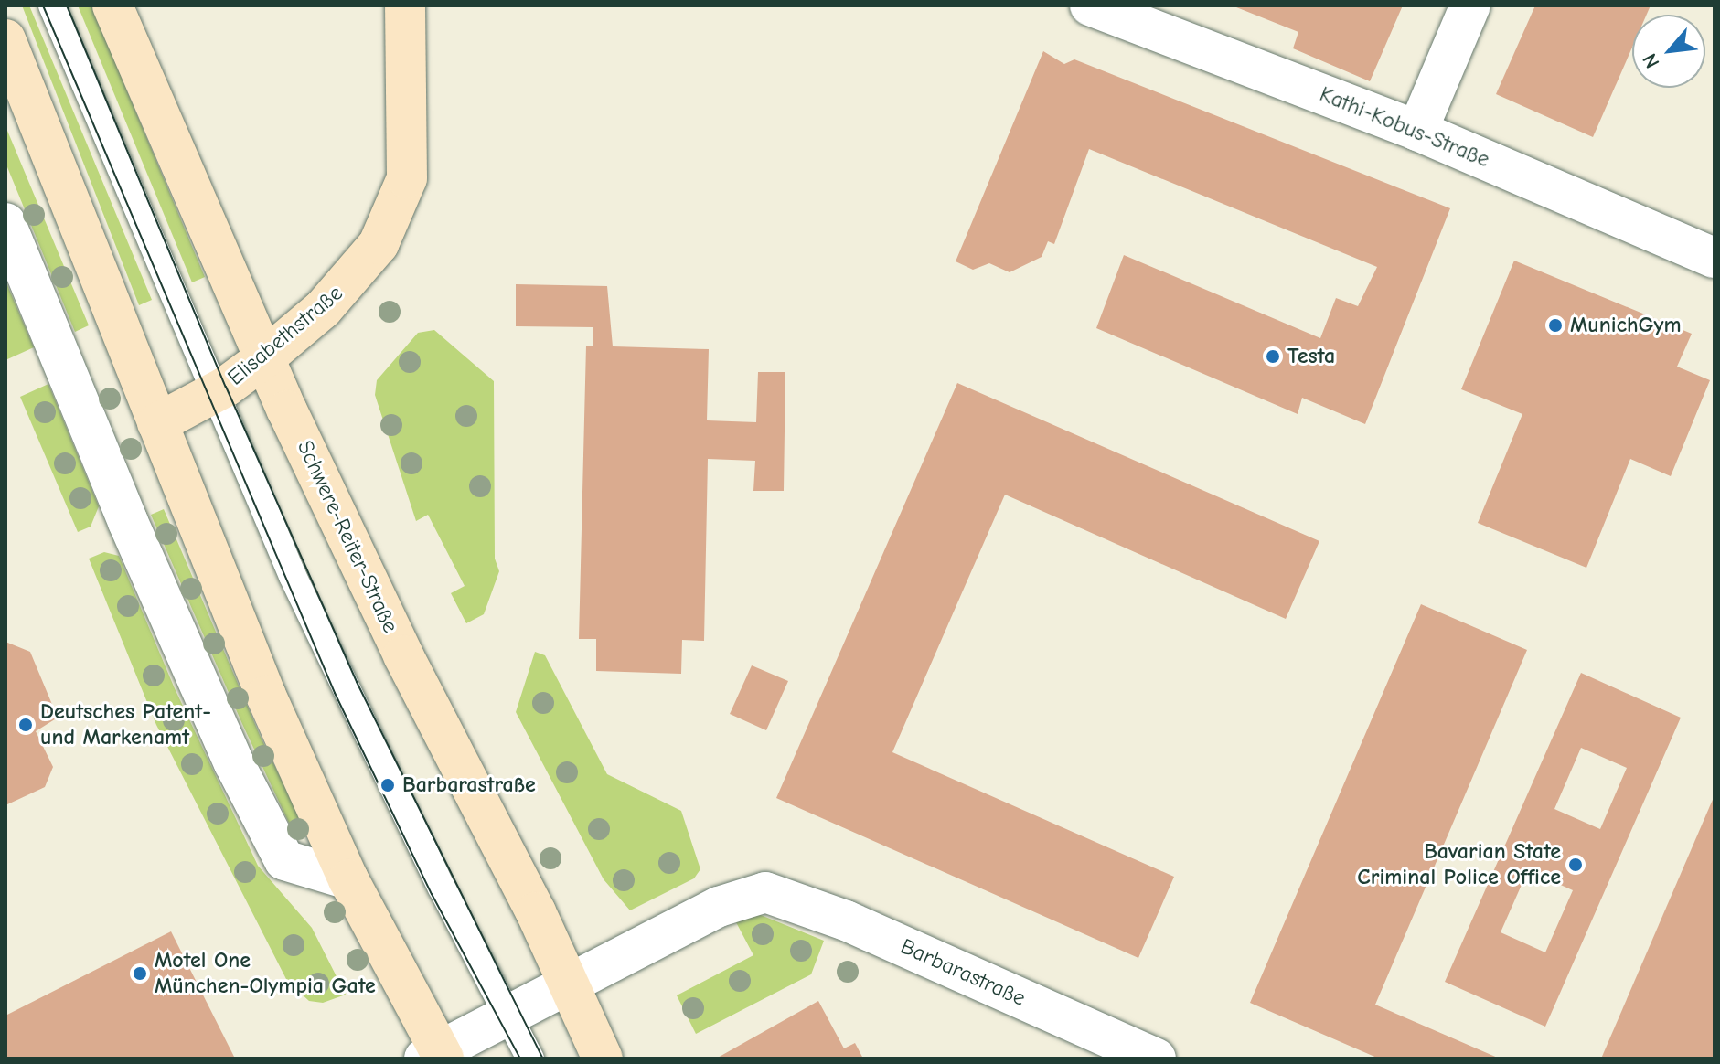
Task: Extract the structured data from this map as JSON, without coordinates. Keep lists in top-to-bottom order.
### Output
{
  "streets": {
    "main road": ["Elisabethstraße", "Schwere-Reiter-Straße"],
    "street": ["Kathi-Kobus-Straße", "Barbarastraße"]
  },
  "crossings": [
    ["Elisabethstraße", "Schwere-Reiter-Straße"],
    ["Schwere-Reiter-Straße", "Barbarastraße"]
  ],
  "places": [
    "MunichGym",
    "Testa",
    "Deutsches Patent- und Markenamt",
    "Barbarastraße",
    "Bavarian State Criminal Police Office",
    "Motel One München-Olympia Gate"
  ],
  "north": "bottom left"
}
